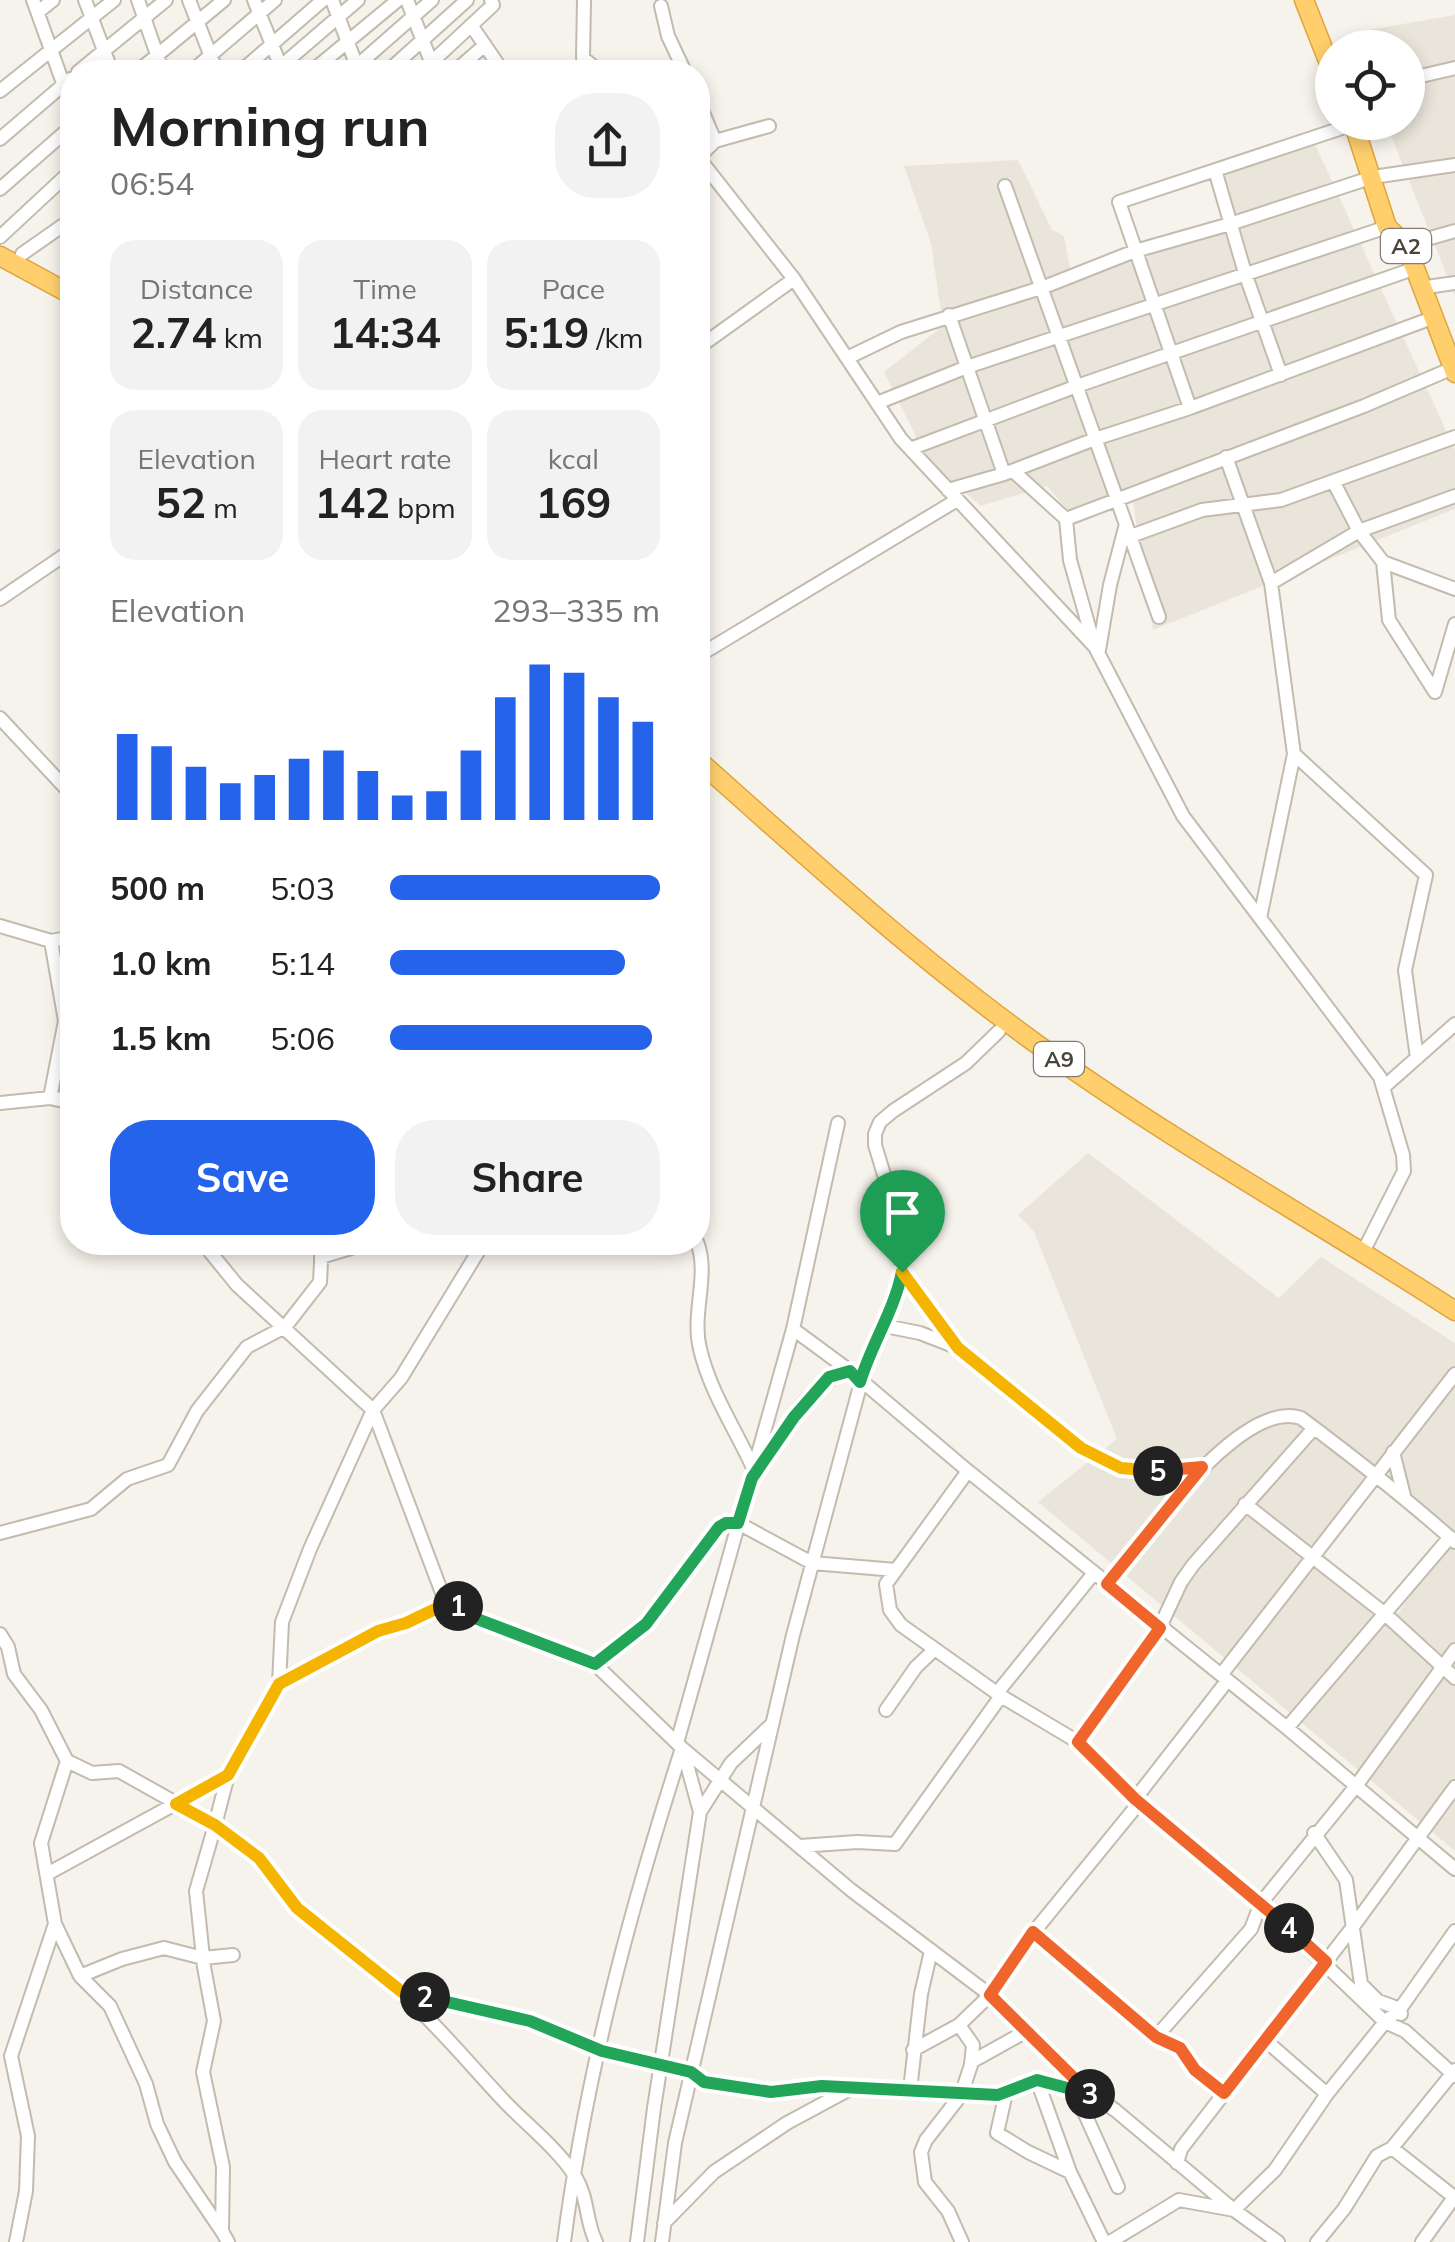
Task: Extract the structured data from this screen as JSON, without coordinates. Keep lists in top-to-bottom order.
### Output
{
  "streets": {
    "highway": ["A2", "A9"]
  },
  "page": {
    "heading": ["Morning run", "06:54"],
    "stats": [
      ["Distance", "2.74 km"],
      ["Time", "14:34"],
      ["Pace", "5:19 /km"],
      ["Elevation", "52 m"],
      ["Heart rate", "142 bpm"],
      ["kcal", "169"]
    ],
    "chart": ["Elevation", "293–335 m"],
    "list": [
      {
        "name": "500 m",
        "note": "5:03"
      },
      {
        "name": "1.0 km",
        "note": "5:14"
      },
      {
        "name": "1.5 km",
        "note": "5:06"
      }
    ],
    "buttons": ["Save", "Share"],
    "pins": [
      "5",
      "1",
      "4",
      "2",
      "3"
    ]
  }
}
